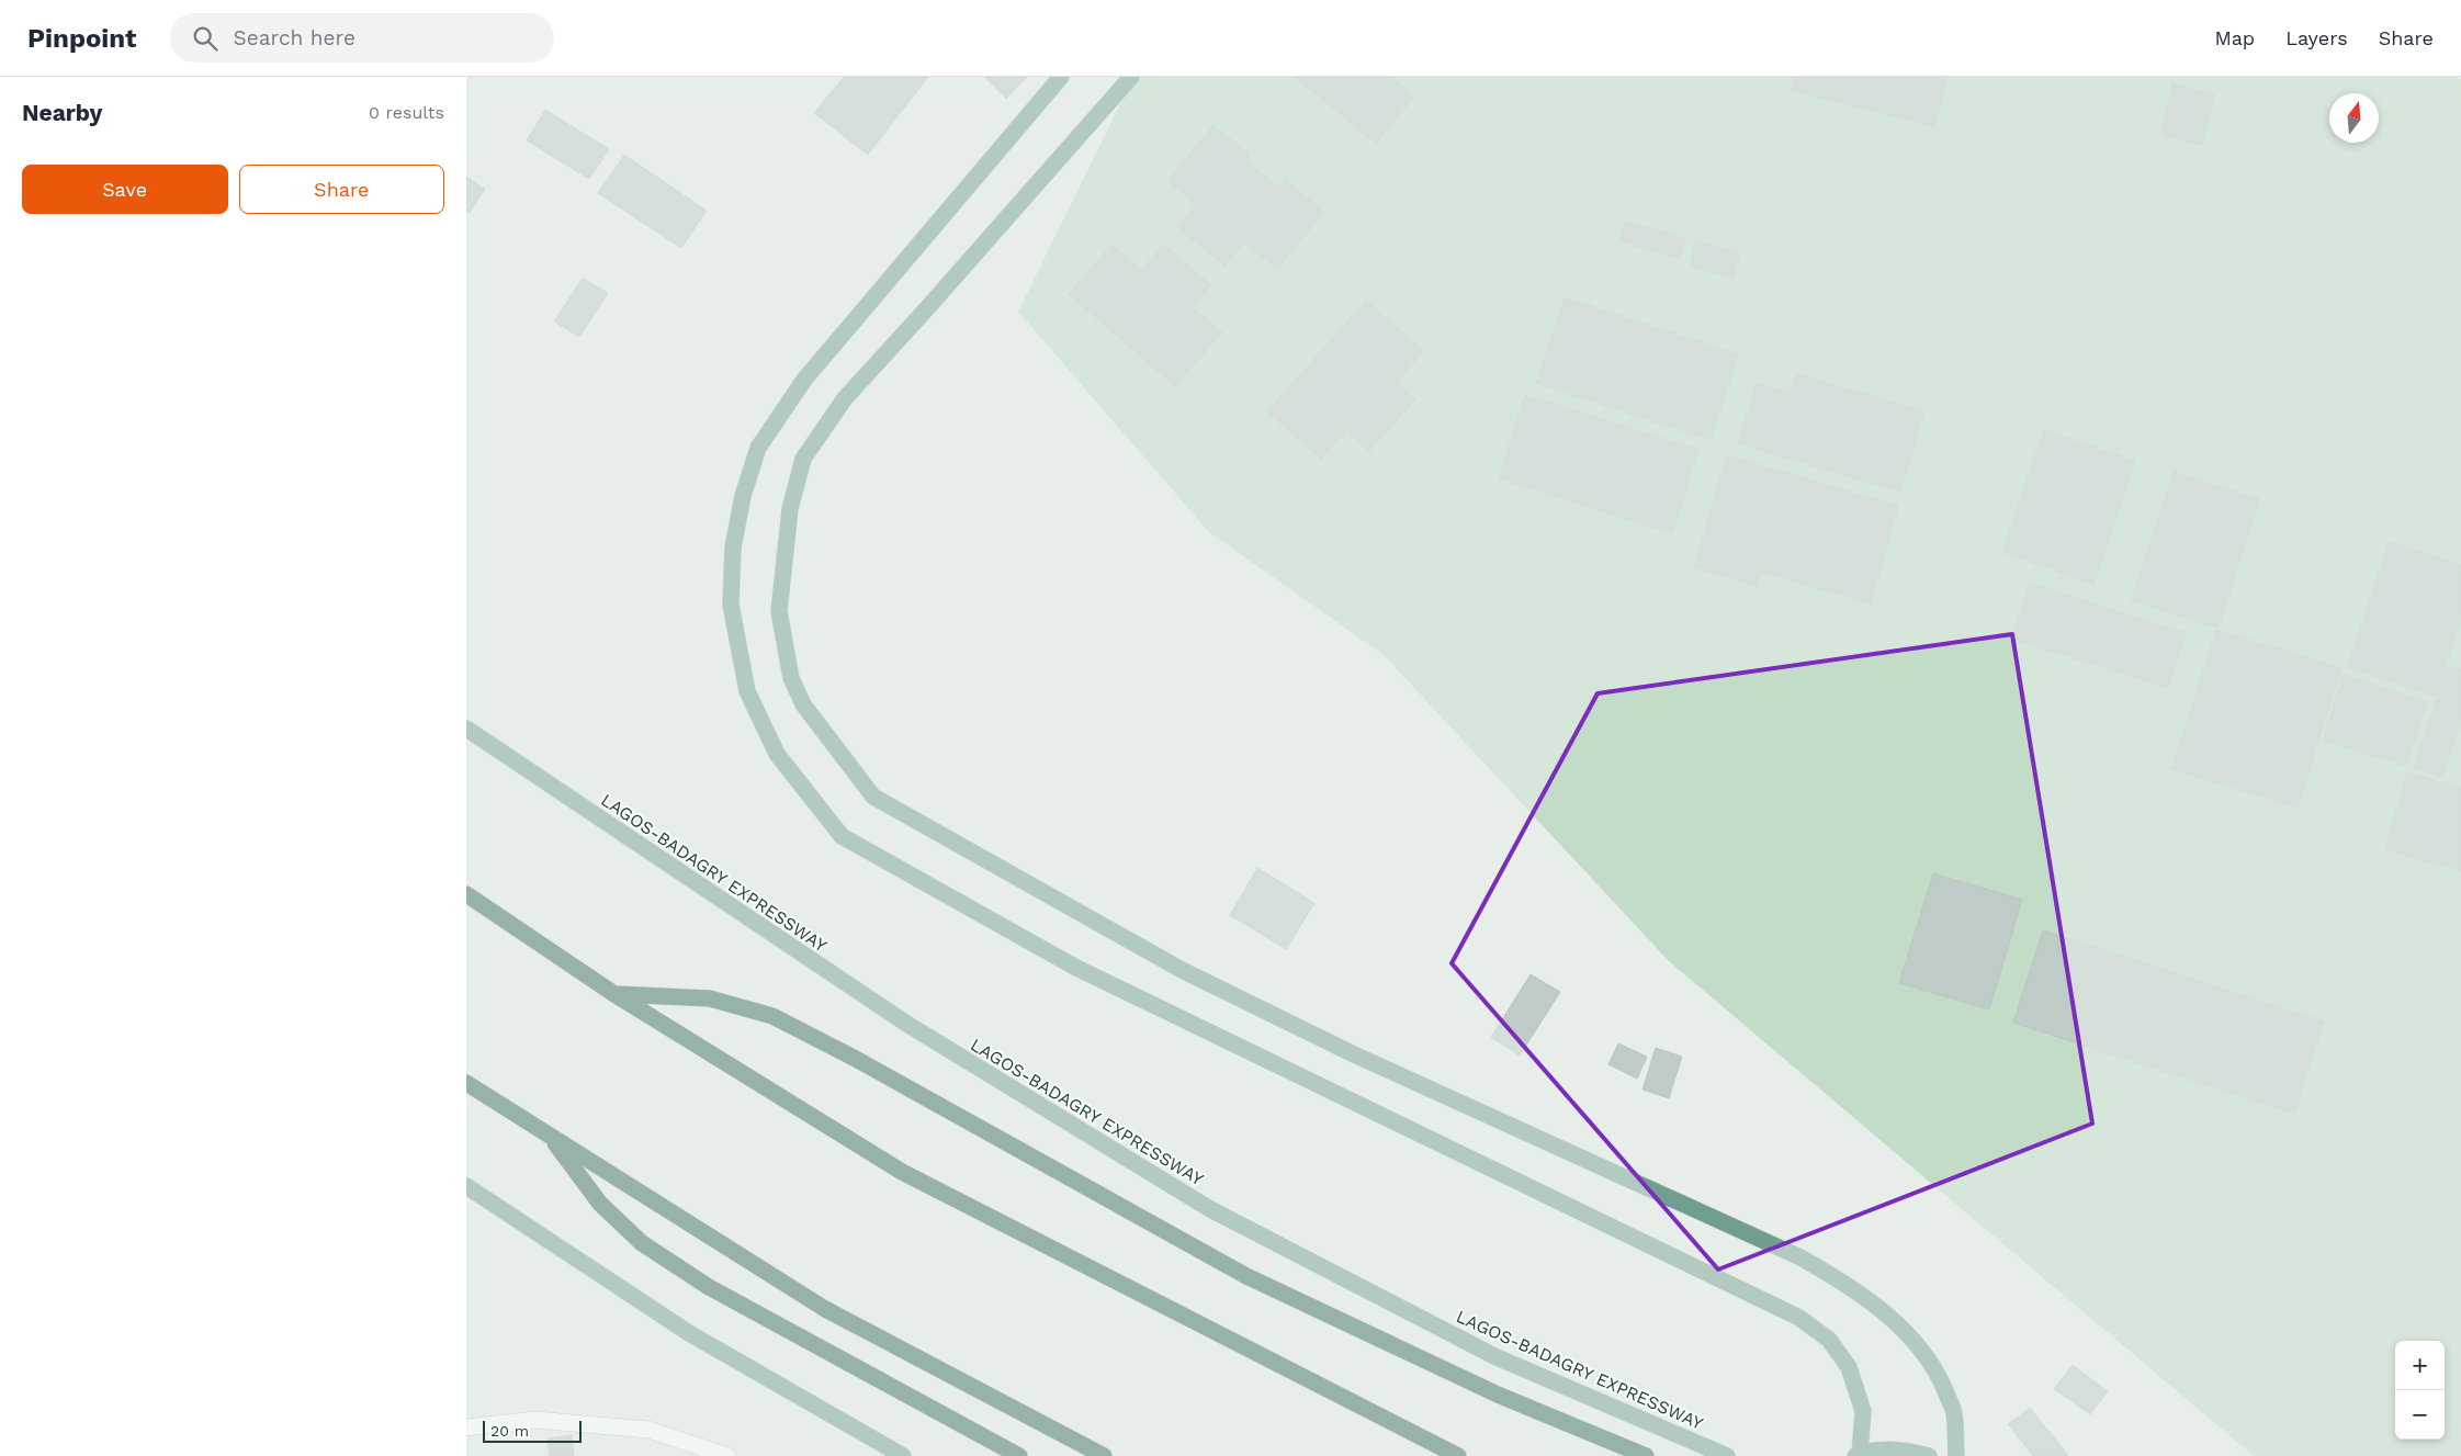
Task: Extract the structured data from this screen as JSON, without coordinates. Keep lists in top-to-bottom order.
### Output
{
  "streets": {
    "main road": ["LAGOS-BADAGRY EXPRESSWAY"]
  },
  "scale_bar": "20 m",
  "north": "top",
  "page": {
    "header": "Pinpoint",
    "search": "Search here",
    "nav": ["Map", "Layers", "Share"],
    "heading": ["Nearby", "0 results"],
    "buttons": ["Save", "Share"],
    "map_buttons": ["+", "−"],
    "scale": "20 m"
  }
}
